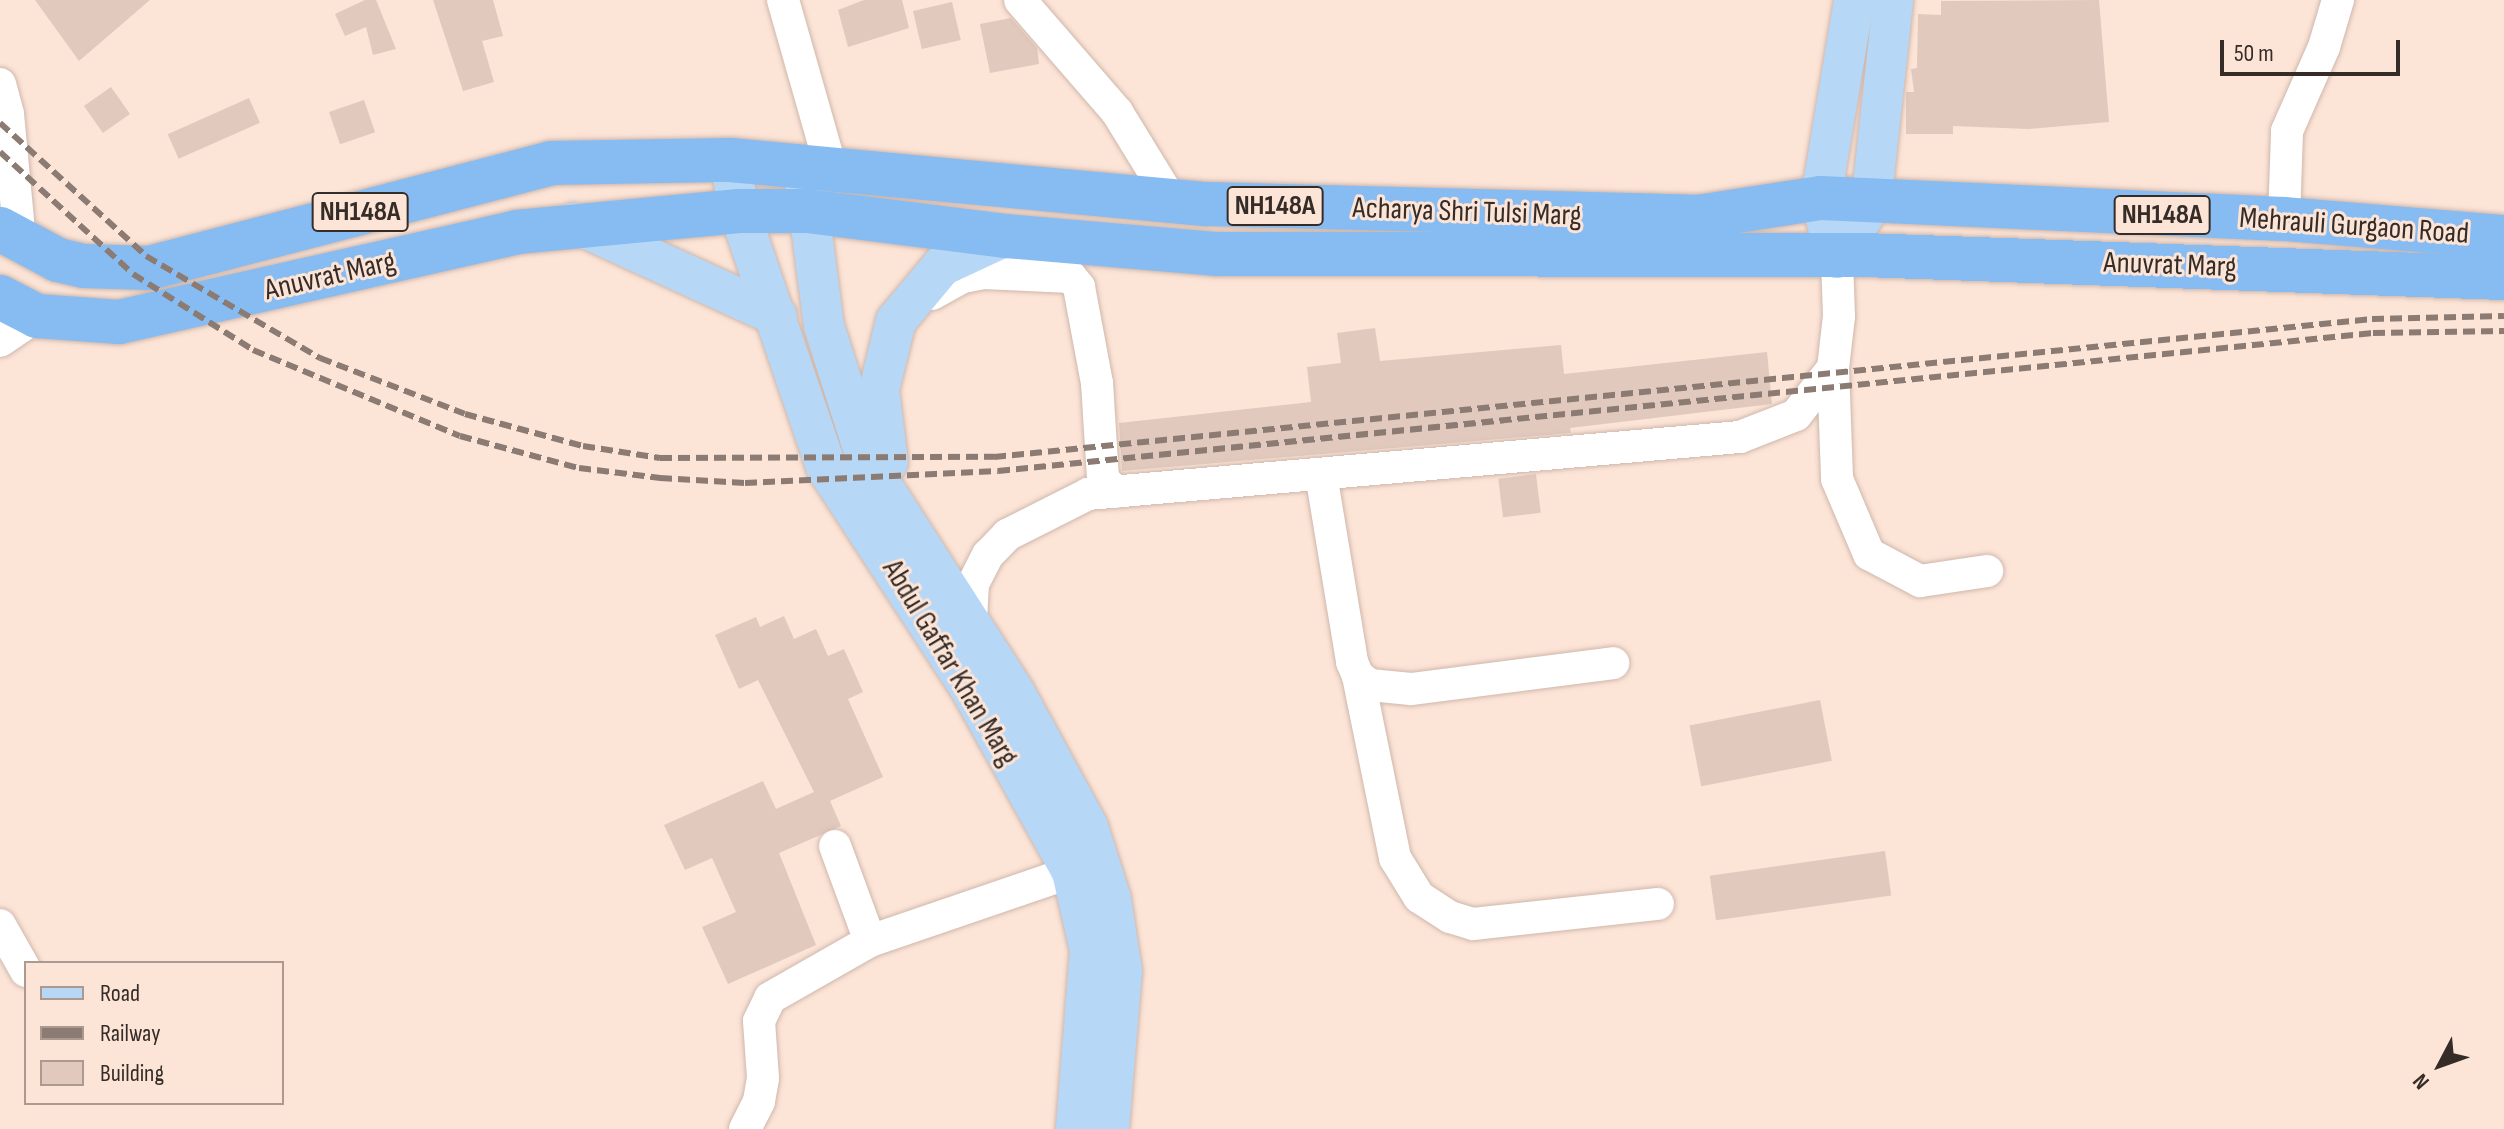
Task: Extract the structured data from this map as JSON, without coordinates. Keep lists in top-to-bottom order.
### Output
{
  "streets": {
    "highway": [
      "NH148A",
      "Acharya Shri Tulsi Marg",
      "Mehrauli Gurgaon Road",
      "Anuvrat Marg"
    ],
    "main road": ["Abdul Gaffar Khan Marg"]
  },
  "crossings": [
    ["Acharya Shri Tulsi Marg", "Mehrauli Gurgaon Road"],
    ["Acharya Shri Tulsi Marg", "Anuvrat Marg"],
    ["Acharya Shri Tulsi Marg", "Abdul Gaffar Khan Marg"],
    ["Anuvrat Marg", "Abdul Gaffar Khan Marg"]
  ],
  "legend": ["Road", "Railway", "Building"],
  "scale_bar": "50 m",
  "north": "bottom left"
}
